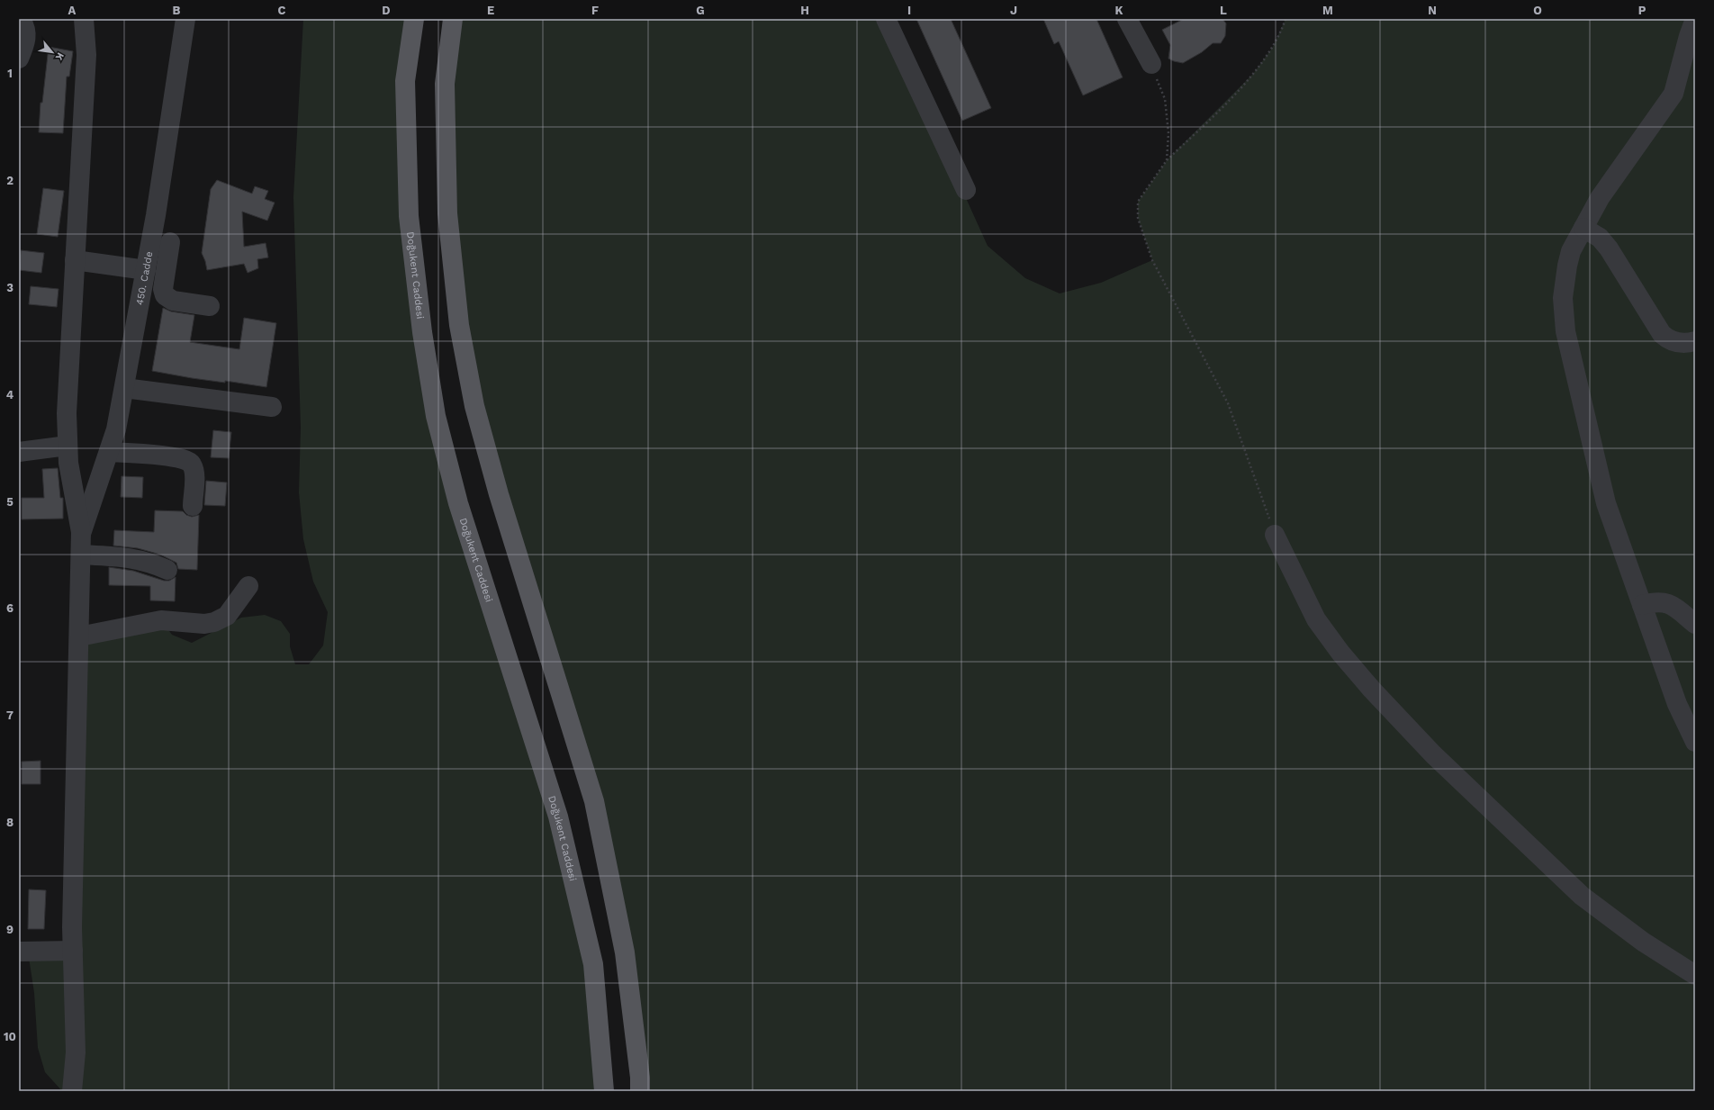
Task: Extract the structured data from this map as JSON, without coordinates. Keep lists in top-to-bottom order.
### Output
{
  "streets": {
    "main road": ["Doğukent Caddesi"],
    "street": ["450. Cadde"]
  },
  "north": "bottom right",
  "grid": {
    "columns": [
      "A",
      "B",
      "C",
      "D",
      "E",
      "F",
      "G",
      "H",
      "I",
      "J",
      "K",
      "L",
      "M",
      "N",
      "O",
      "P"
    ],
    "rows": [
      "1",
      "2",
      "3",
      "4",
      "5",
      "6",
      "7",
      "8",
      "9",
      "10"
    ]
  }
}
